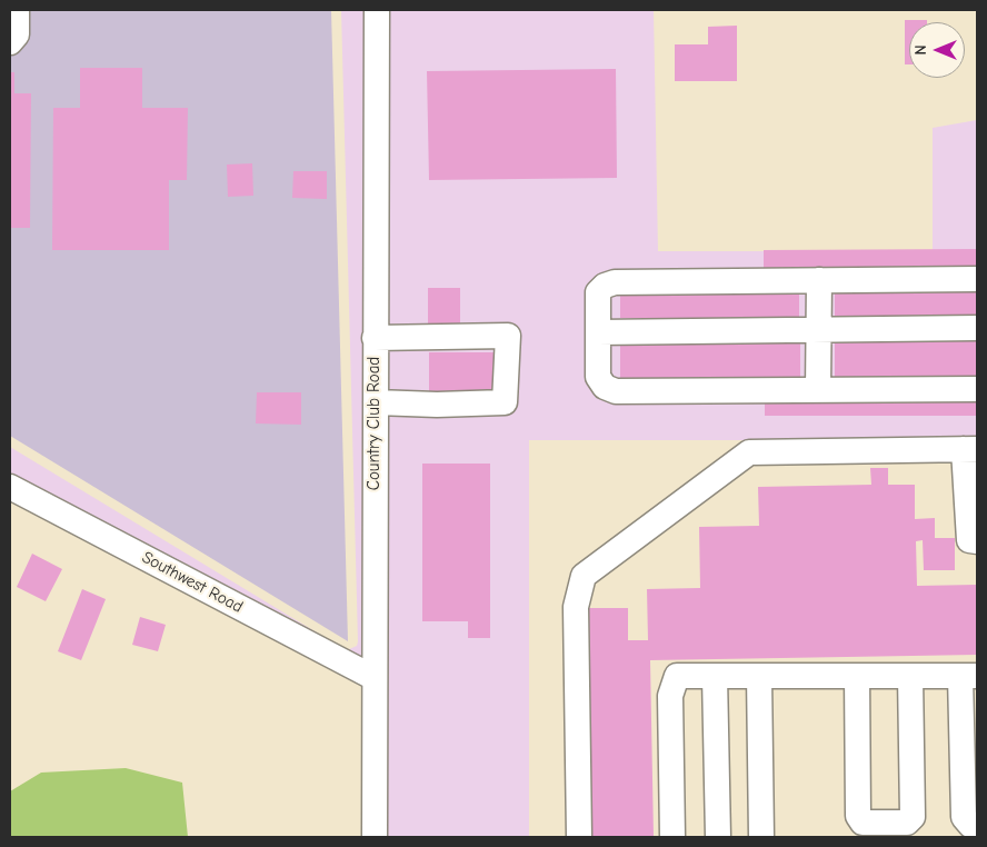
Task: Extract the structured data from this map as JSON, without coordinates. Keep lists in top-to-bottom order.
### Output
{
  "streets": {
    "street": ["Country Club Road", "Southwest Road"]
  },
  "crossings": [
    ["Country Club Road", "Southwest Road"]
  ],
  "north": "left"
}
